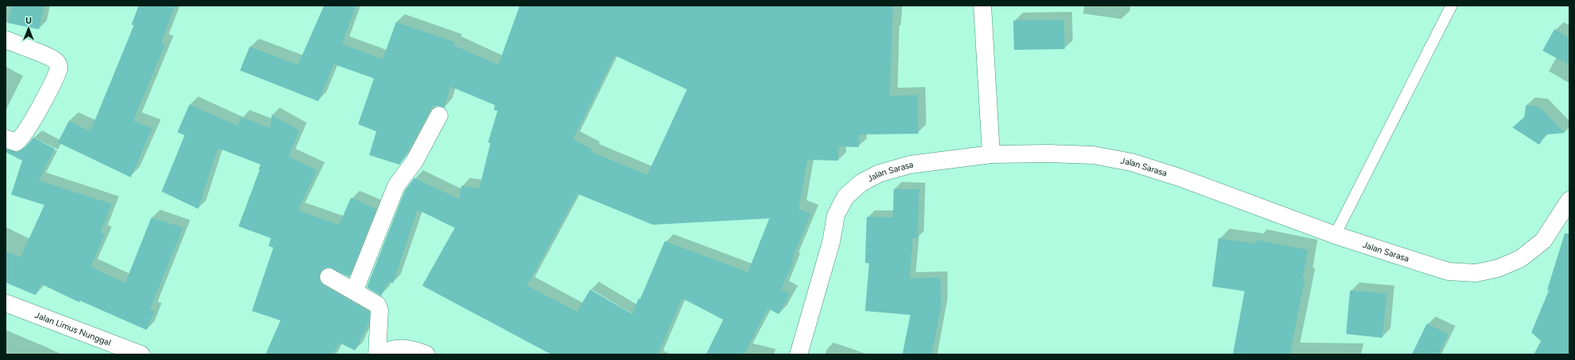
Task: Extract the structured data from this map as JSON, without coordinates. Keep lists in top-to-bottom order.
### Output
{
  "streets": {
    "street": ["Jalan Sarasa", "Jalan Limus Nunggal"]
  },
  "north": "top"
}
